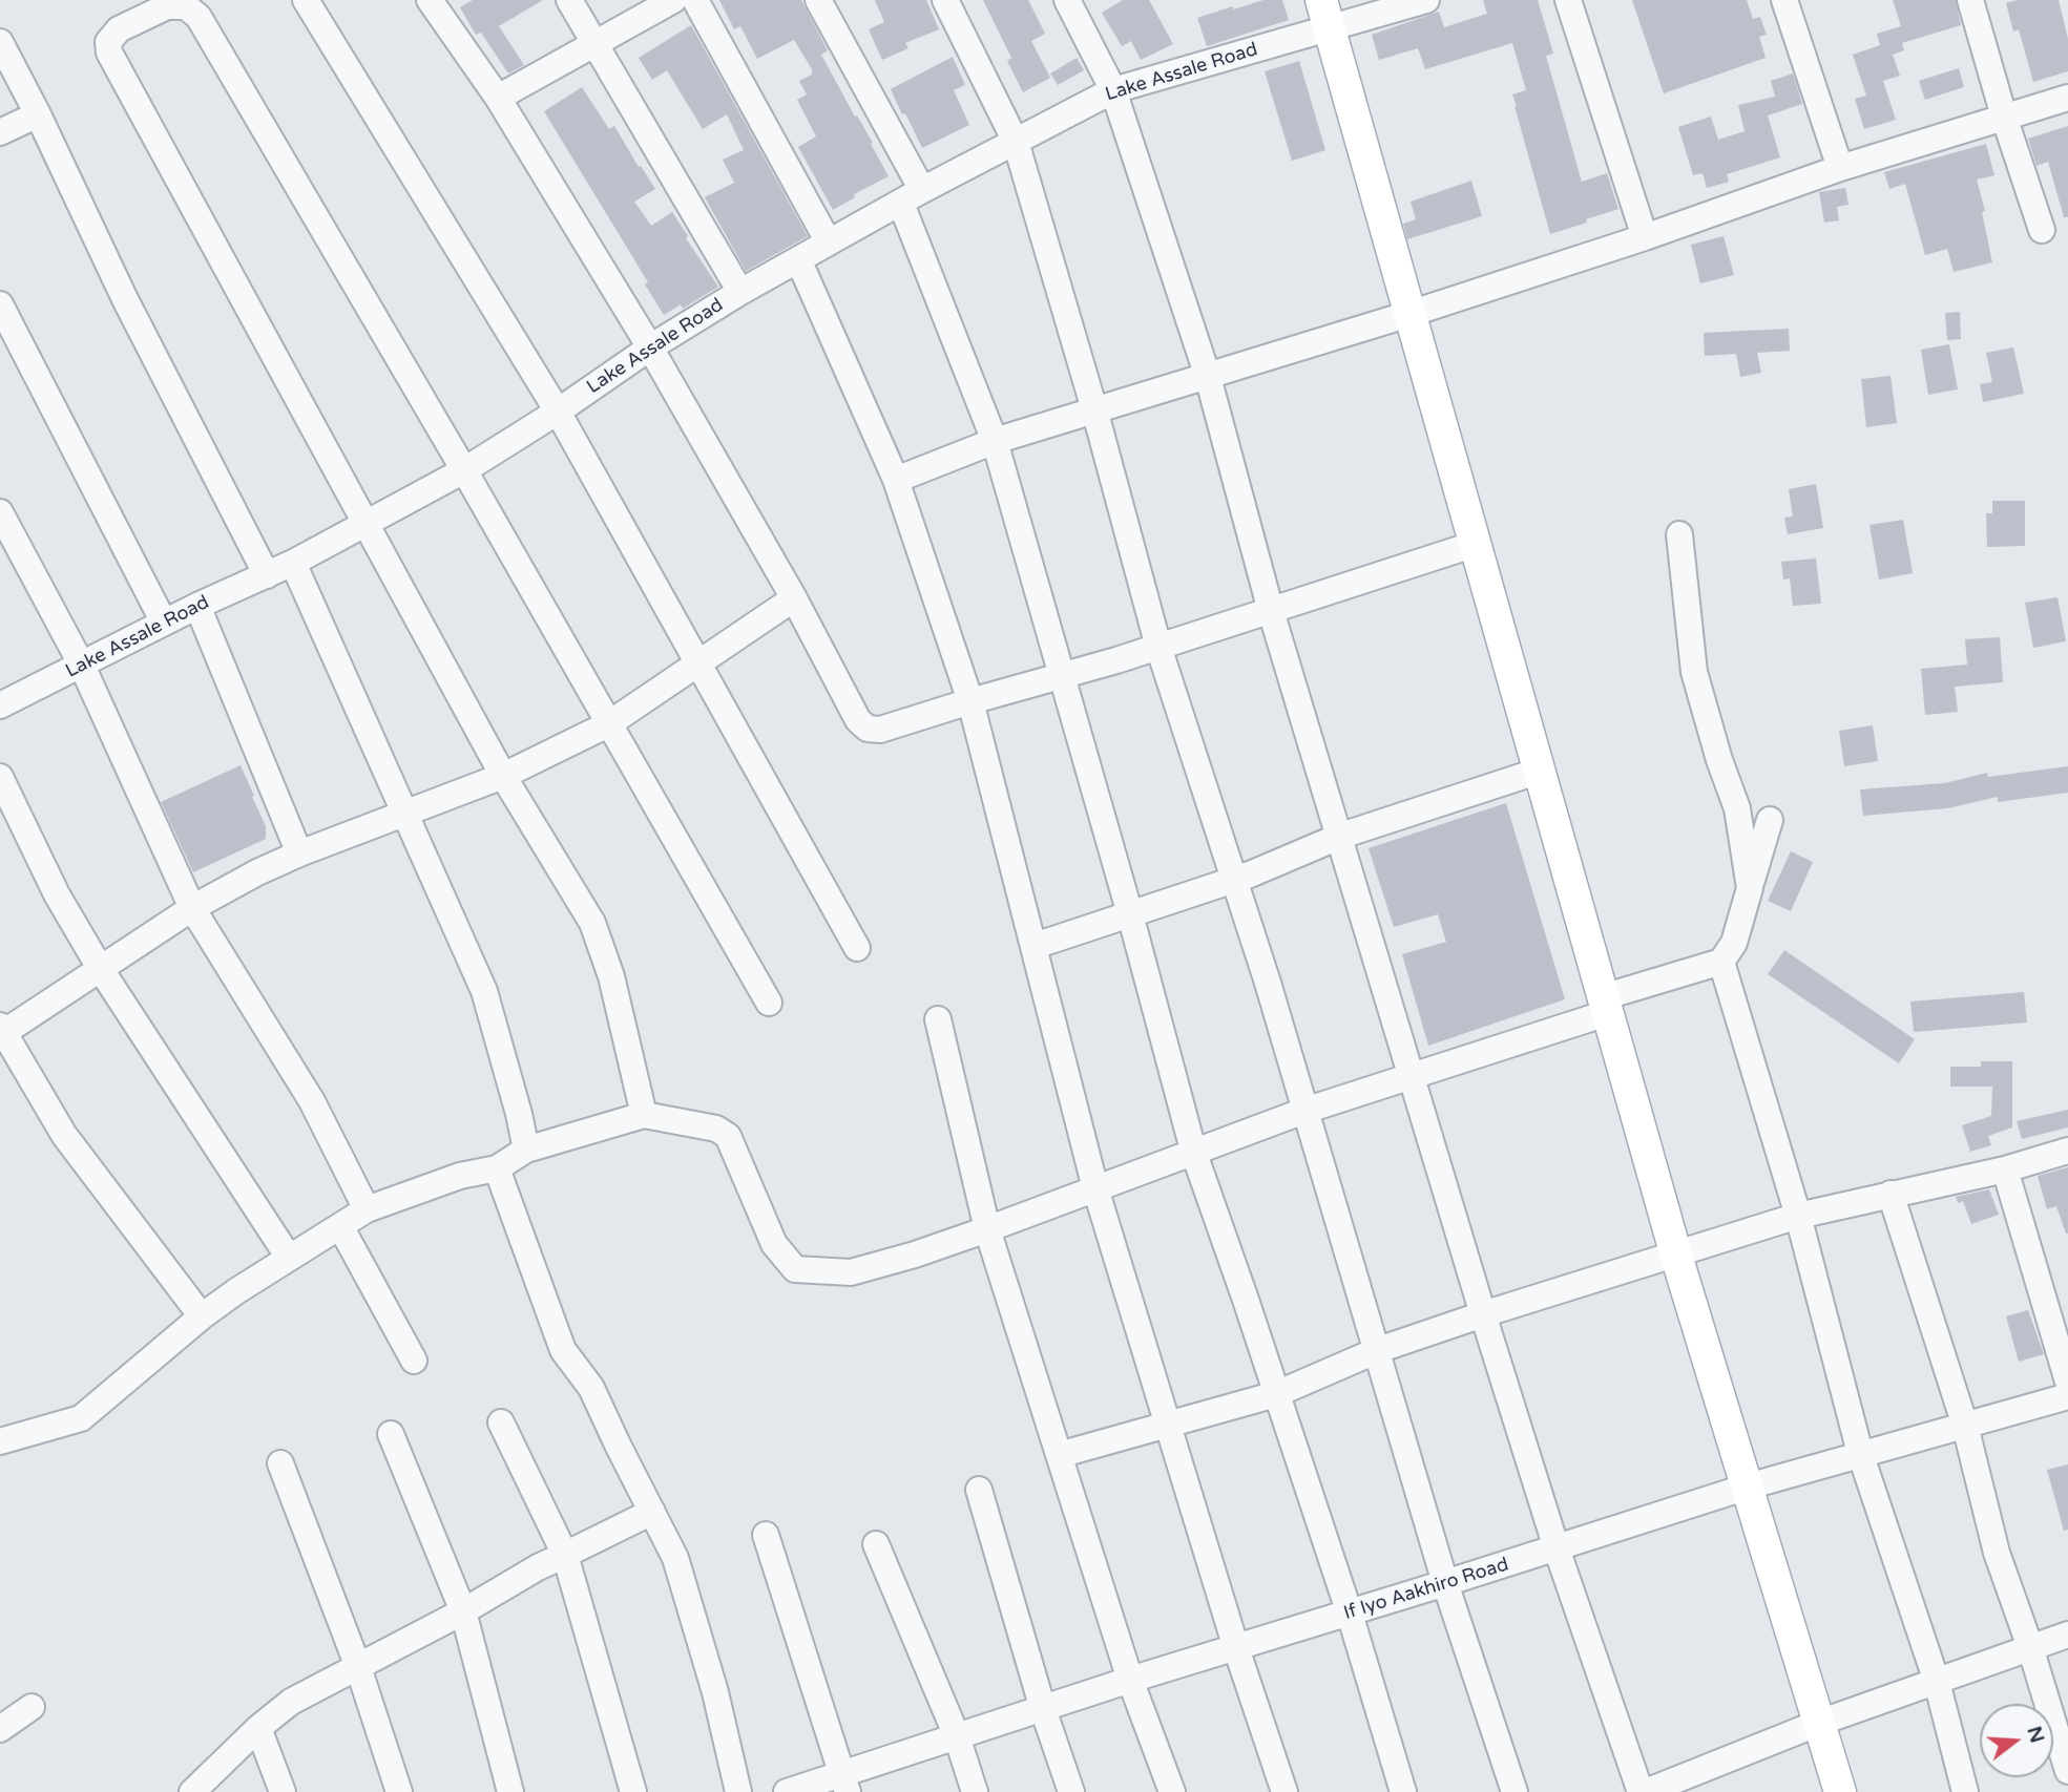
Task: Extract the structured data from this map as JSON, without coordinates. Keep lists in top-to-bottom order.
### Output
{
  "streets": {
    "street": ["Lake Assale Road", "If Iyo Aakhiro Road"]
  },
  "north": "right"
}
